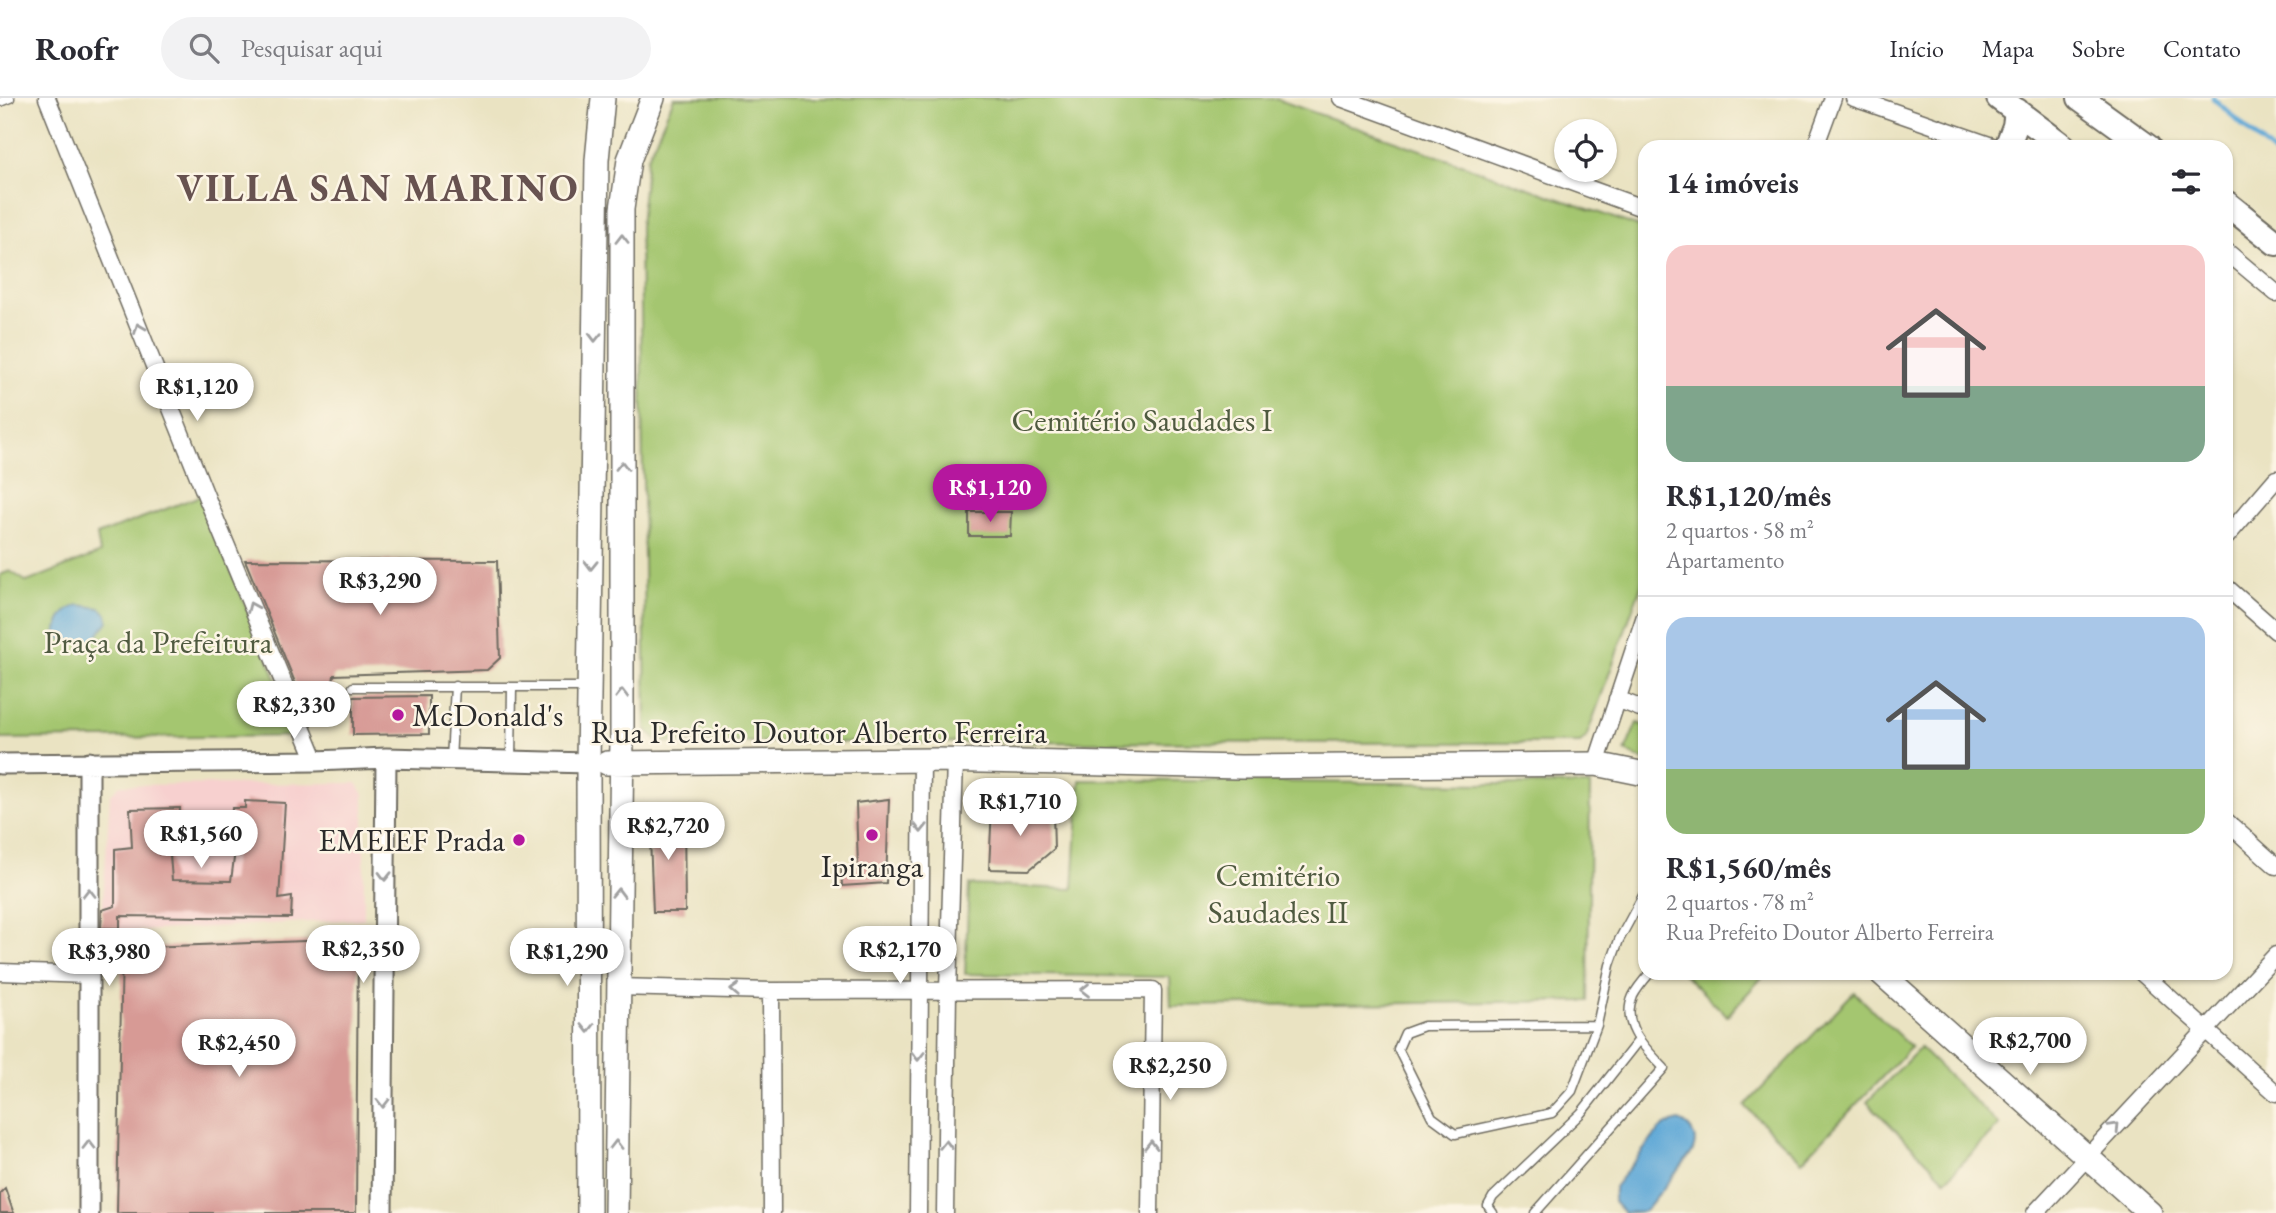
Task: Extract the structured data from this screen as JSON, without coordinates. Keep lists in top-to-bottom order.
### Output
{
  "streets": {
    "main road": ["Rua Prefeito Doutor Alberto Ferreira"]
  },
  "districts": ["VILLA SAN MARINO"],
  "parks": ["Cemitério Saudades I", "Praça da Prefeitura", "Cemitério Saudades II"],
  "places": ["McDonald's", "Ipiranga", "EMEIEF Prada"],
  "page": {
    "header": "Roofr",
    "search": "Pesquisar aqui",
    "nav": [
      "Início",
      "Mapa",
      "Sobre",
      "Contato"
    ],
    "heading": "14 imóveis",
    "list": [
      {
        "name": "R$1,120/mês",
        "note": "2 quartos · 58 m² · Apartamento"
      },
      {
        "name": "R$1,560/mês",
        "note": "2 quartos · 78 m² · Rua Prefeito Doutor Alberto Ferreira"
      }
    ],
    "price": [
      "R$1,120",
      "R$1,120",
      "R$3,290",
      "R$2,330",
      "R$1,710",
      "R$2,720",
      "R$1,560",
      "R$2,350",
      "R$2,170",
      "R$3,980",
      "R$1,290",
      "R$2,700",
      "R$2,450",
      "R$2,250"
    ]
  }
}
